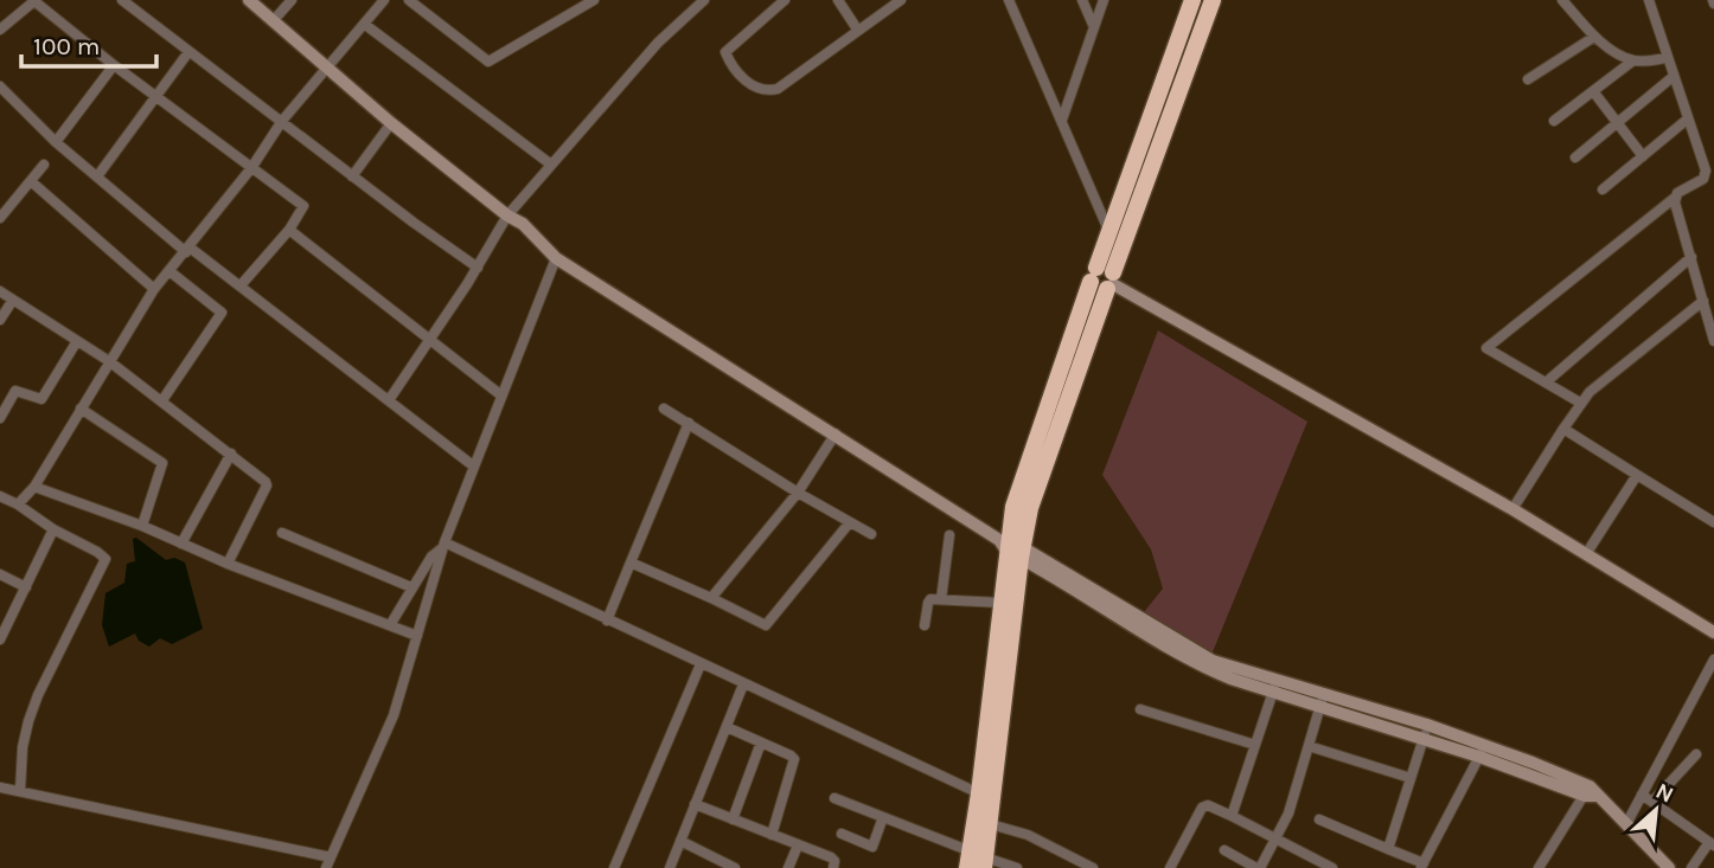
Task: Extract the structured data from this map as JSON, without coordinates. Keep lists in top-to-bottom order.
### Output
{
  "scale_bar": "100 m",
  "north": "top right"
}
